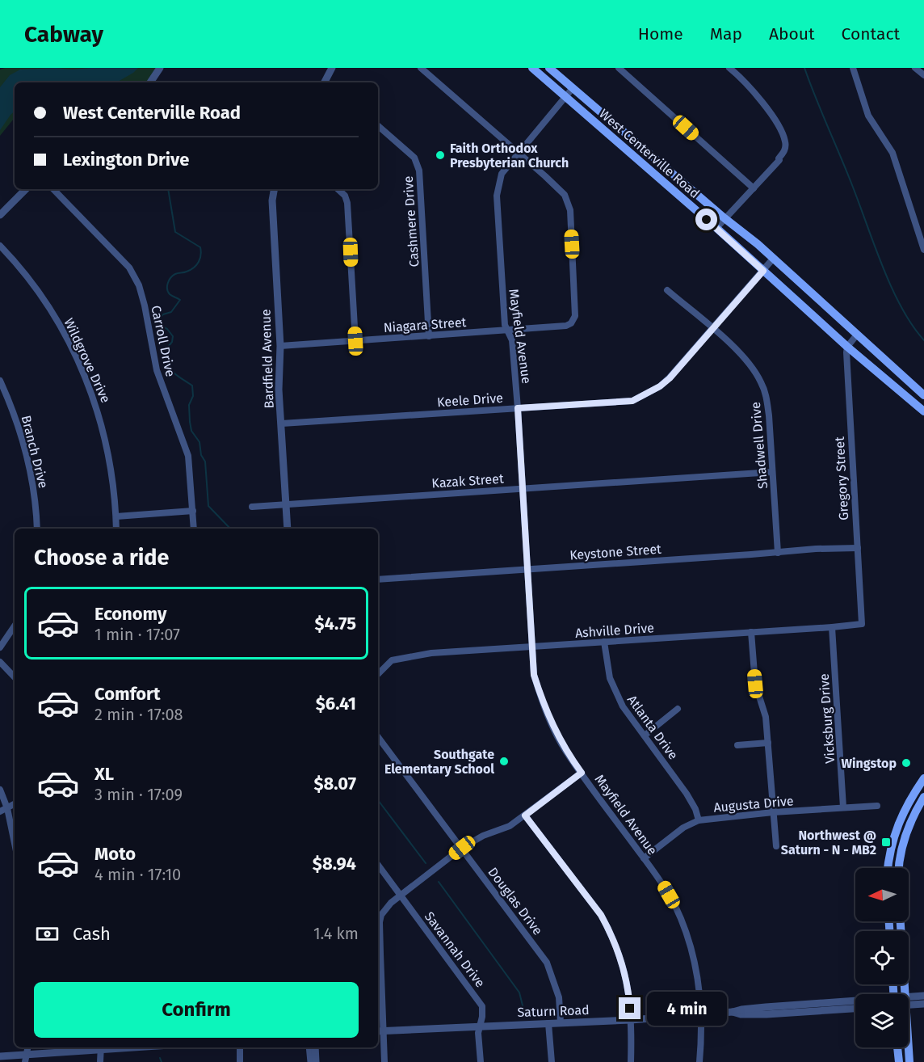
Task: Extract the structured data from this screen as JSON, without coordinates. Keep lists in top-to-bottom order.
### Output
{
  "streets": {
    "main road": ["West Centerville Road"],
    "street": [
      "Cashmere Drive",
      "Niagara Street",
      "Mayfield Avenue",
      "Carroll Drive",
      "Bardfield Avenue",
      "Wildgrove Drive",
      "Keele Drive",
      "Shadwell Drive",
      "Branch Drive",
      "Gregory Street",
      "Kazak Street",
      "Keystone Street",
      "Ashville Drive",
      "Vicksburg Drive",
      "Atlanta Drive",
      "Augusta Drive",
      "Douglas Drive",
      "Savannah Drive",
      "Saturn Road"
    ]
  },
  "crossings": [
    ["West Centerville Road", "Mayfield Avenue"],
    ["West Centerville Road", "Keele Drive"],
    ["West Centerville Road", "Gregory Street"],
    ["Cashmere Drive", "Niagara Street"],
    ["Niagara Street", "Mayfield Avenue"],
    ["Niagara Street", "Bardfield Avenue"],
    ["Mayfield Avenue", "Keele Drive"],
    ["Mayfield Avenue", "Kazak Street"],
    ["Mayfield Avenue", "Keystone Street"],
    ["Mayfield Avenue", "Ashville Drive"],
    ["Mayfield Avenue", "Augusta Drive"],
    ["Mayfield Avenue", "Saturn Road"],
    ["Bardfield Avenue", "Keele Drive"],
    ["Bardfield Avenue", "Kazak Street"],
    ["Keele Drive", "Shadwell Drive"],
    ["Shadwell Drive", "Kazak Street"],
    ["Shadwell Drive", "Keystone Street"],
    ["Gregory Street", "Keystone Street"],
    ["Gregory Street", "Ashville Drive"],
    ["Ashville Drive", "Vicksburg Drive"],
    ["Ashville Drive", "Atlanta Drive"],
    ["Vicksburg Drive", "Augusta Drive"],
    ["Atlanta Drive", "Augusta Drive"],
    ["Douglas Drive", "Saturn Road"],
    ["Savannah Drive", "Saturn Road"]
  ],
  "places": {
    "other": ["Faith Orthodox Presbyterian Church", "Southgate Elementary School", "Wingstop"],
    "transit": ["Northwest @ Saturn - N - MB2"]
  },
  "north": "left",
  "page": {
    "header": "Cabway",
    "nav": [
      "Home",
      "Map",
      "About",
      "Contact"
    ],
    "banner": ["West Centerville Road", "Lexington Drive"],
    "heading": "Choose a ride",
    "list": [
      {
        "name": "Economy",
        "note": "1 min · 17:07",
        "value": "$4.75"
      },
      {
        "name": "Comfort",
        "note": "2 min · 17:08",
        "value": "$6.41"
      },
      {
        "name": "XL",
        "note": "3 min · 17:09",
        "value": "$8.07"
      },
      {
        "name": "Moto",
        "note": "4 min · 17:10",
        "value": "$8.94"
      }
    ],
    "pay": ["Cash", "1.4 km"],
    "buttons": "Confirm",
    "bubble": "4 min"
  }
}
